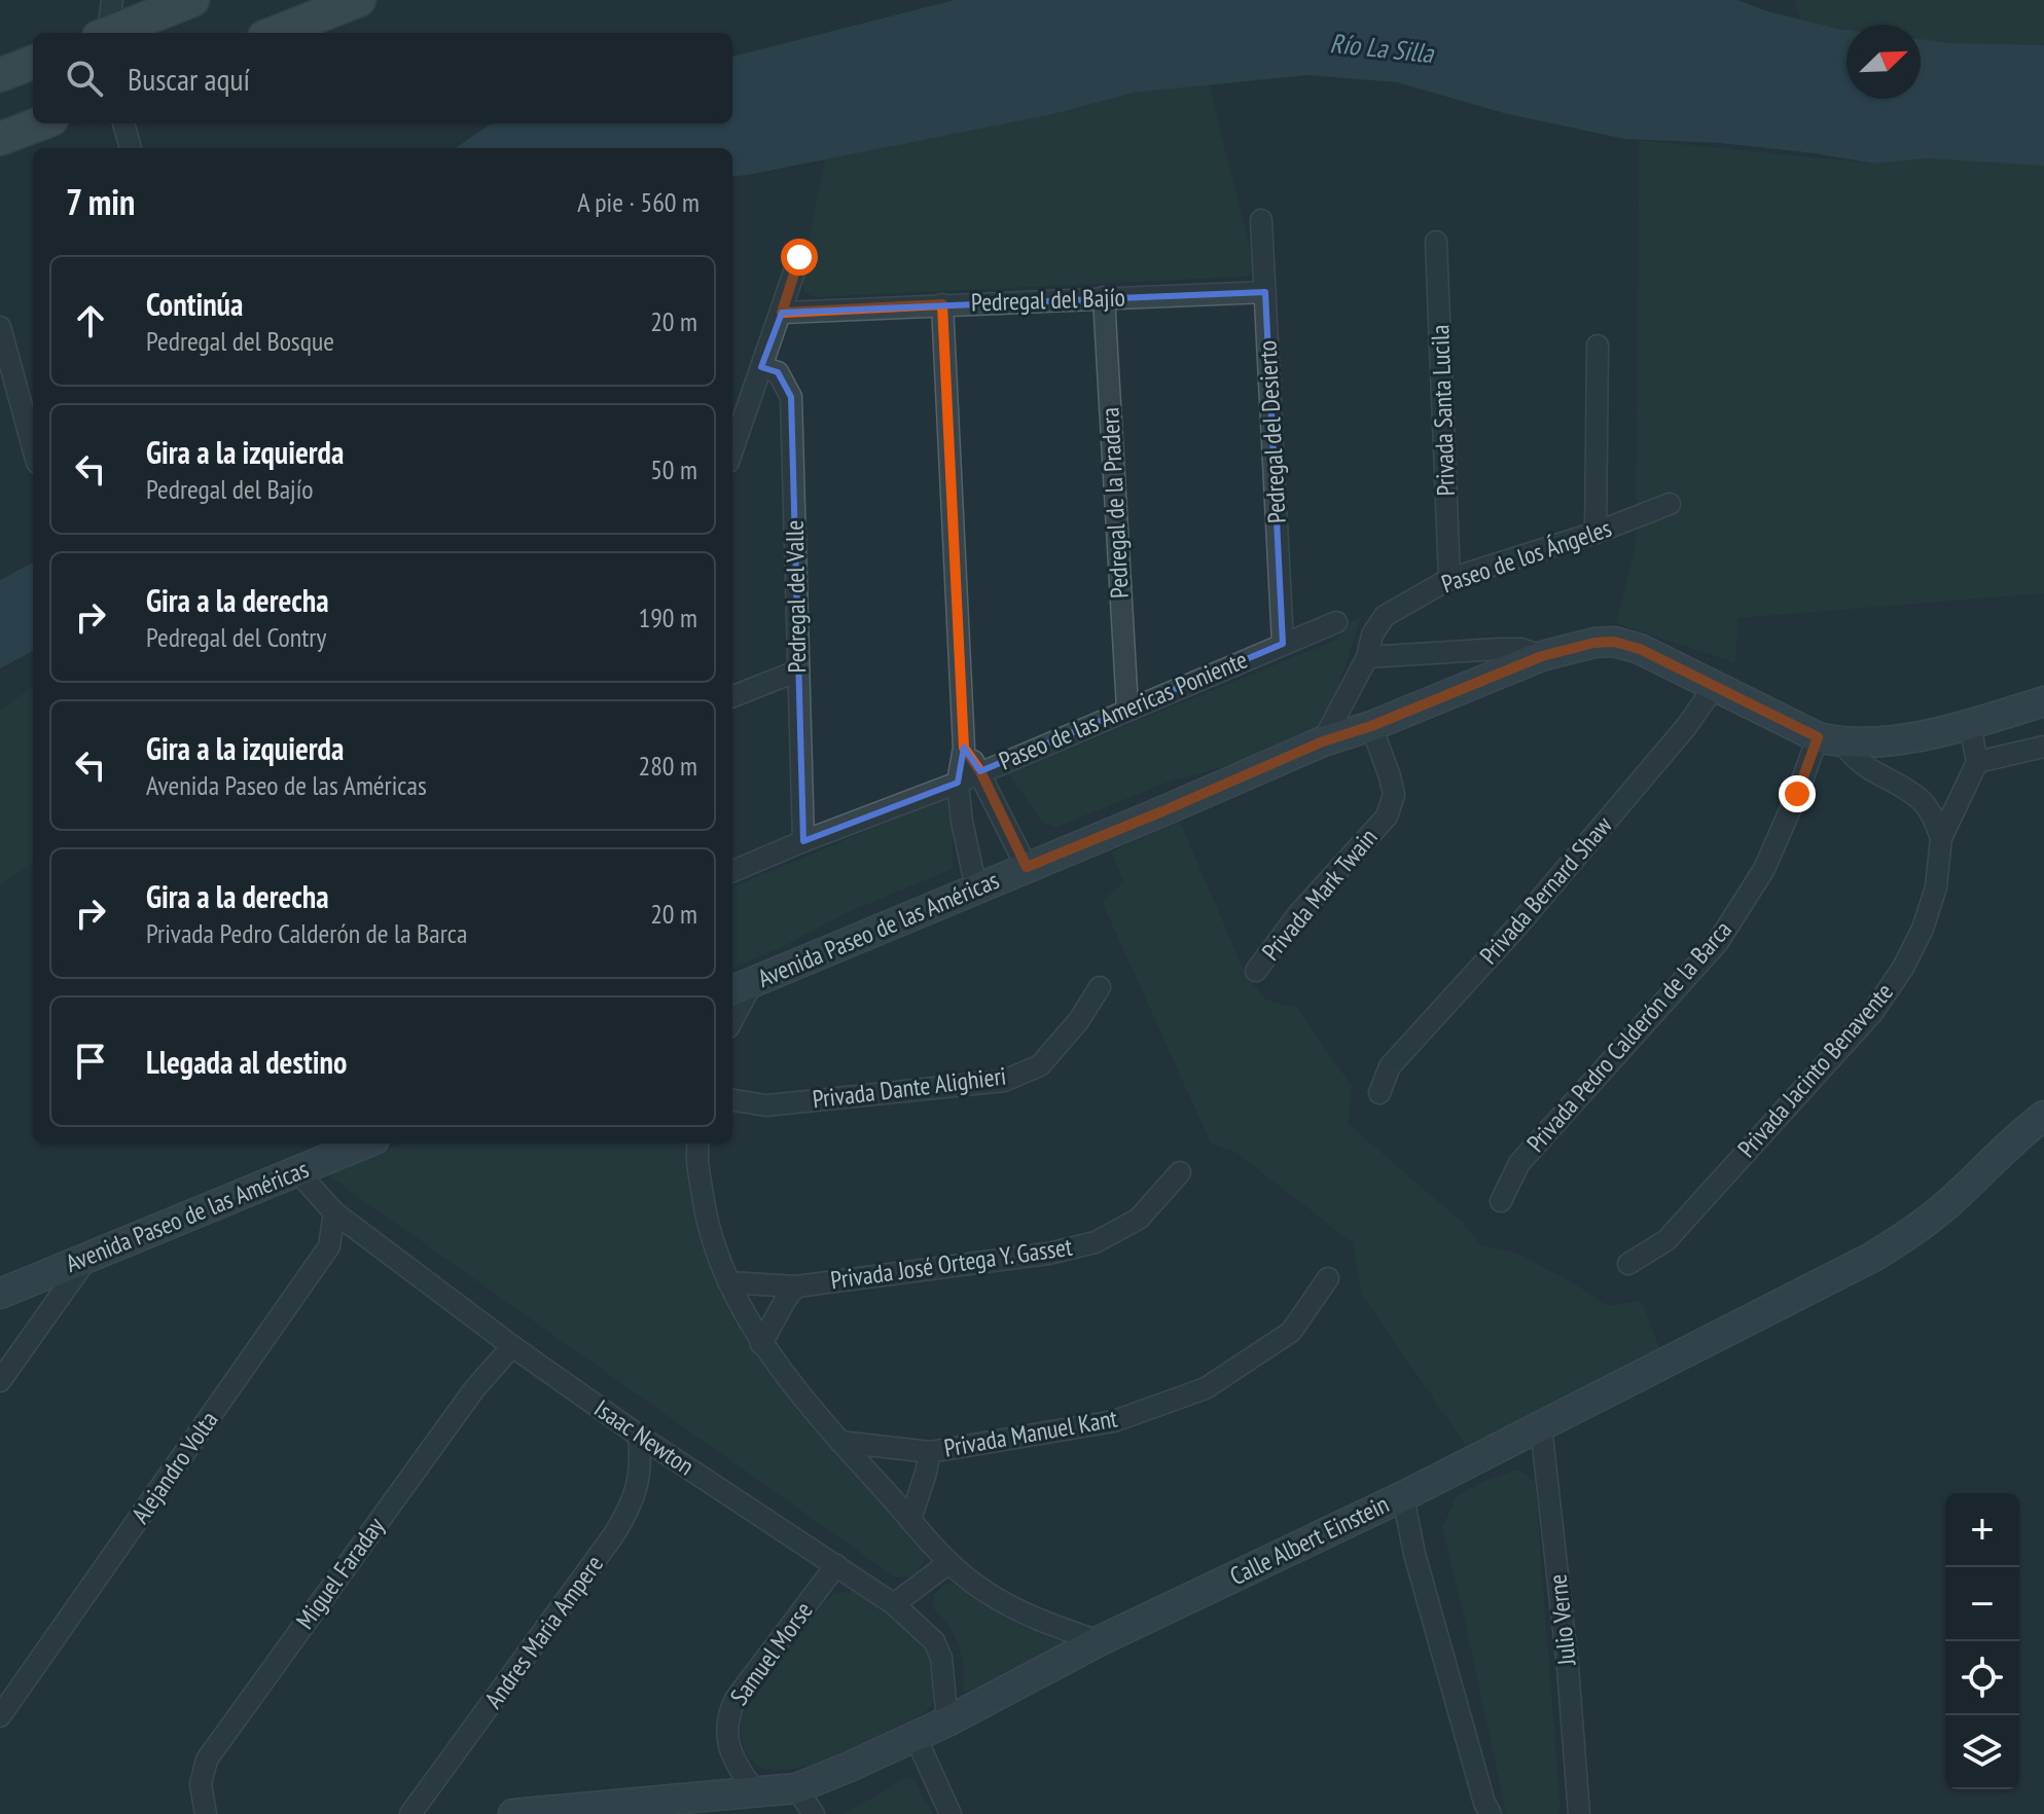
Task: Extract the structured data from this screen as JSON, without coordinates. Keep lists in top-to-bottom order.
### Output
{
  "streets": {
    "street": [
      "Pedregal del Bajío",
      "Privada Santa Lucila",
      "Pedregal del Desierto",
      "Pedregal de la Pradera",
      "Paseo de los Ángeles",
      "Pedregal del Valle",
      "Paseo de las Americas Poniente",
      "Privada Bernard Shaw",
      "Privada Mark Twain",
      "Avenida Paseo de las Américas",
      "Privada Pedro Calderón de la Barca",
      "Privada Jacinto Benavente",
      "Privada Dante Alighieri",
      "Privada José Ortega Y. Gasset",
      "Privada Manuel Kant",
      "Isaac Newton",
      "Alejandro Volta",
      "Calle Albert Einstein",
      "Miguel Faraday",
      "Julio Verne",
      "Andres Maria Ampere",
      "Samuel Morse"
    ]
  },
  "crossings": [
    ["Pedregal del Bajío", "Pedregal del Desierto"],
    ["Pedregal del Bajío", "Pedregal de la Pradera"],
    ["Privada Santa Lucila", "Paseo de los Ángeles"],
    ["Pedregal del Desierto", "Paseo de las Americas Poniente"],
    ["Pedregal de la Pradera", "Paseo de las Americas Poniente"],
    ["Paseo de los Ángeles", "Avenida Paseo de las Américas"],
    ["Pedregal del Valle", "Paseo de las Americas Poniente"],
    ["Privada Bernard Shaw", "Avenida Paseo de las Américas"],
    ["Privada Mark Twain", "Avenida Paseo de las Américas"],
    ["Avenida Paseo de las Américas", "Privada Pedro Calderón de la Barca"],
    ["Avenida Paseo de las Américas", "Isaac Newton"],
    ["Isaac Newton", "Alejandro Volta"],
    ["Isaac Newton", "Calle Albert Einstein"],
    ["Isaac Newton", "Miguel Faraday"],
    ["Isaac Newton", "Andres Maria Ampere"],
    ["Isaac Newton", "Samuel Morse"],
    ["Calle Albert Einstein", "Julio Verne"],
    ["Calle Albert Einstein", "Samuel Morse"]
  ],
  "water": ["Río La Silla"],
  "north": "top right",
  "page": {
    "search": "Buscar aquí",
    "heading": ["7 min", "A pie · 560 m"],
    "list": [
      ["Continúa", "Pedregal del Bosque", "20 m"],
      ["Gira a la izquierda", "Pedregal del Bajío", "50 m"],
      ["Gira a la derecha", "Pedregal del Contry", "190 m"],
      ["Gira a la izquierda", "Avenida Paseo de las Américas", "280 m"],
      ["Gira a la derecha", "Privada Pedro Calderón de la Barca", "20 m"],
      "Llegada al destino"
    ],
    "map_buttons": ["+", "−"]
  }
}
